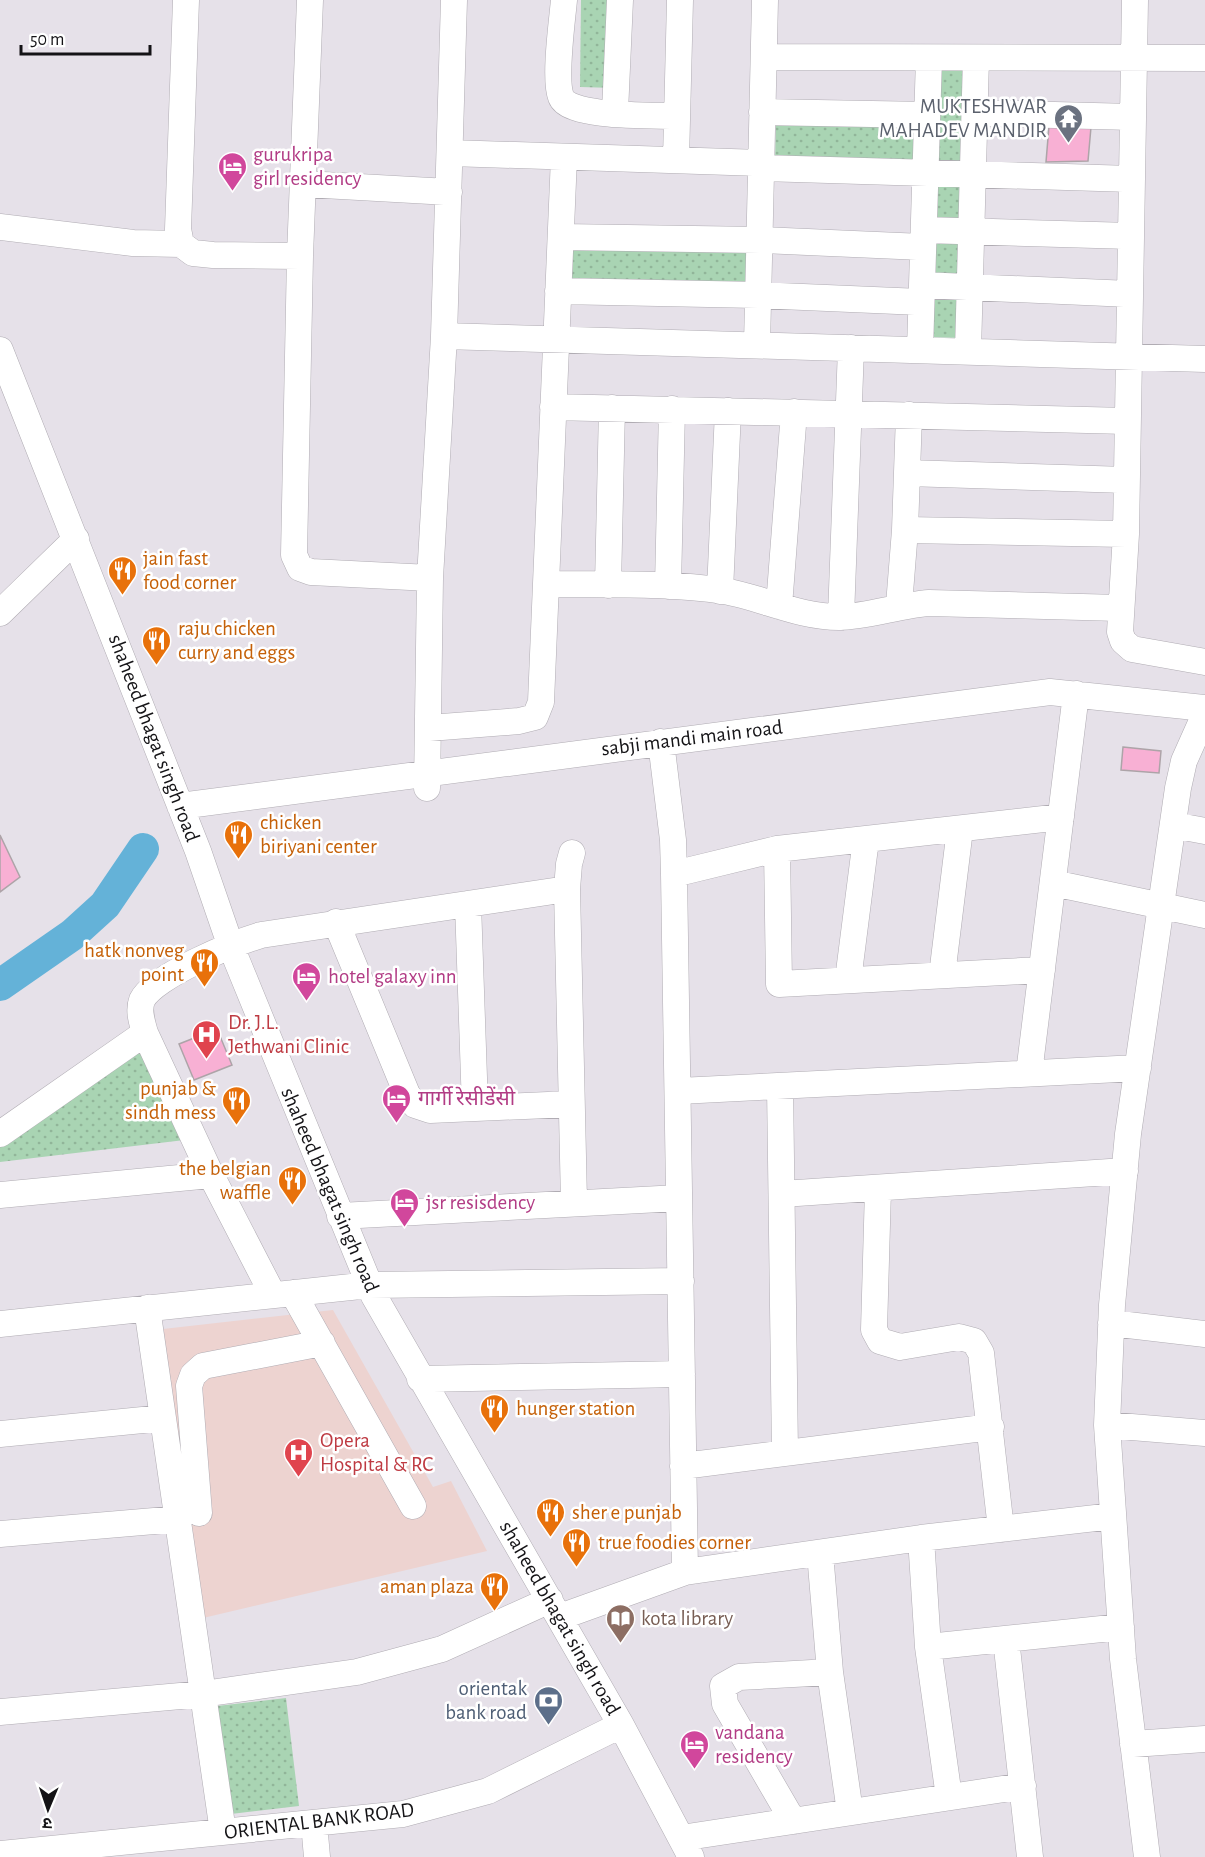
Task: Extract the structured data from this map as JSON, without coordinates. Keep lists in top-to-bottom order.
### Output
{
  "streets": {
    "street": ["shaheed bhagat singh road", "sabji mandi main road", "ORIENTAL BANK ROAD"]
  },
  "crossings": [
    ["shaheed bhagat singh road", "sabji mandi main road"],
    ["shaheed bhagat singh road", "ORIENTAL BANK ROAD"]
  ],
  "places": {
    "temple": ["MUKTESHWAR MAHADEV MANDIR"],
    "hotel": [
      "gurukripa girl residency",
      "hotel galaxy inn",
      "गार्गी रेसीडेंसी",
      "jsr resisdency",
      "vandana residency"
    ],
    "restaurant": [
      "jain fast food corner",
      "raju chicken curry and eggs",
      "chicken biriyani center",
      "hatk nonveg point",
      "punjab & sindh mess",
      "the belgian waffle",
      "hunger station",
      "sher e punjab",
      "true foodies corner",
      "aman plaza"
    ],
    "hospital": ["Dr. J.L. Jethwani Clinic", "Opera Hospital & RC"],
    "library": ["kota library"],
    "bank": ["orientak bank road"]
  },
  "scale_bar": "50 m",
  "north": "bottom"
}
